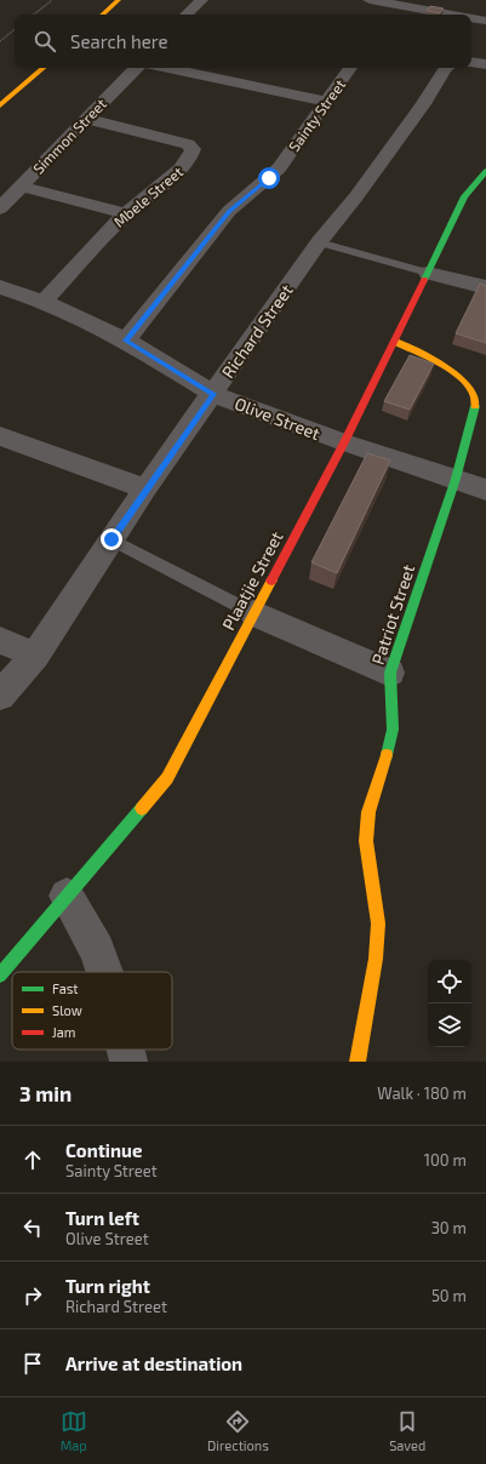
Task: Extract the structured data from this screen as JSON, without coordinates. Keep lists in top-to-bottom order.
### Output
{
  "streets": {
    "street": [
      "Sainty Street",
      "Simmon Street",
      "Mbele Street",
      "Richard Street",
      "Olive Street",
      "Plaatjie Street",
      "Patriot Street"
    ]
  },
  "crossings": [
    ["Sainty Street", "Olive Street"],
    ["Simmon Street", "Mbele Street"],
    ["Mbele Street", "Olive Street"],
    ["Richard Street", "Olive Street"],
    ["Olive Street", "Plaatjie Street"],
    ["Olive Street", "Patriot Street"],
    ["Plaatjie Street", "Patriot Street"]
  ],
  "legend": ["Fast", "Slow", "Jam"],
  "page": {
    "search": "Search here",
    "heading": ["3 min", "Walk · 180 m"],
    "list": [
      ["Continue", "Sainty Street", "100 m"],
      ["Turn left", "Olive Street", "30 m"],
      ["Turn right", "Richard Street", "50 m"],
      "Arrive at destination"
    ],
    "nav": ["Map", "Directions", "Saved"]
  }
}
